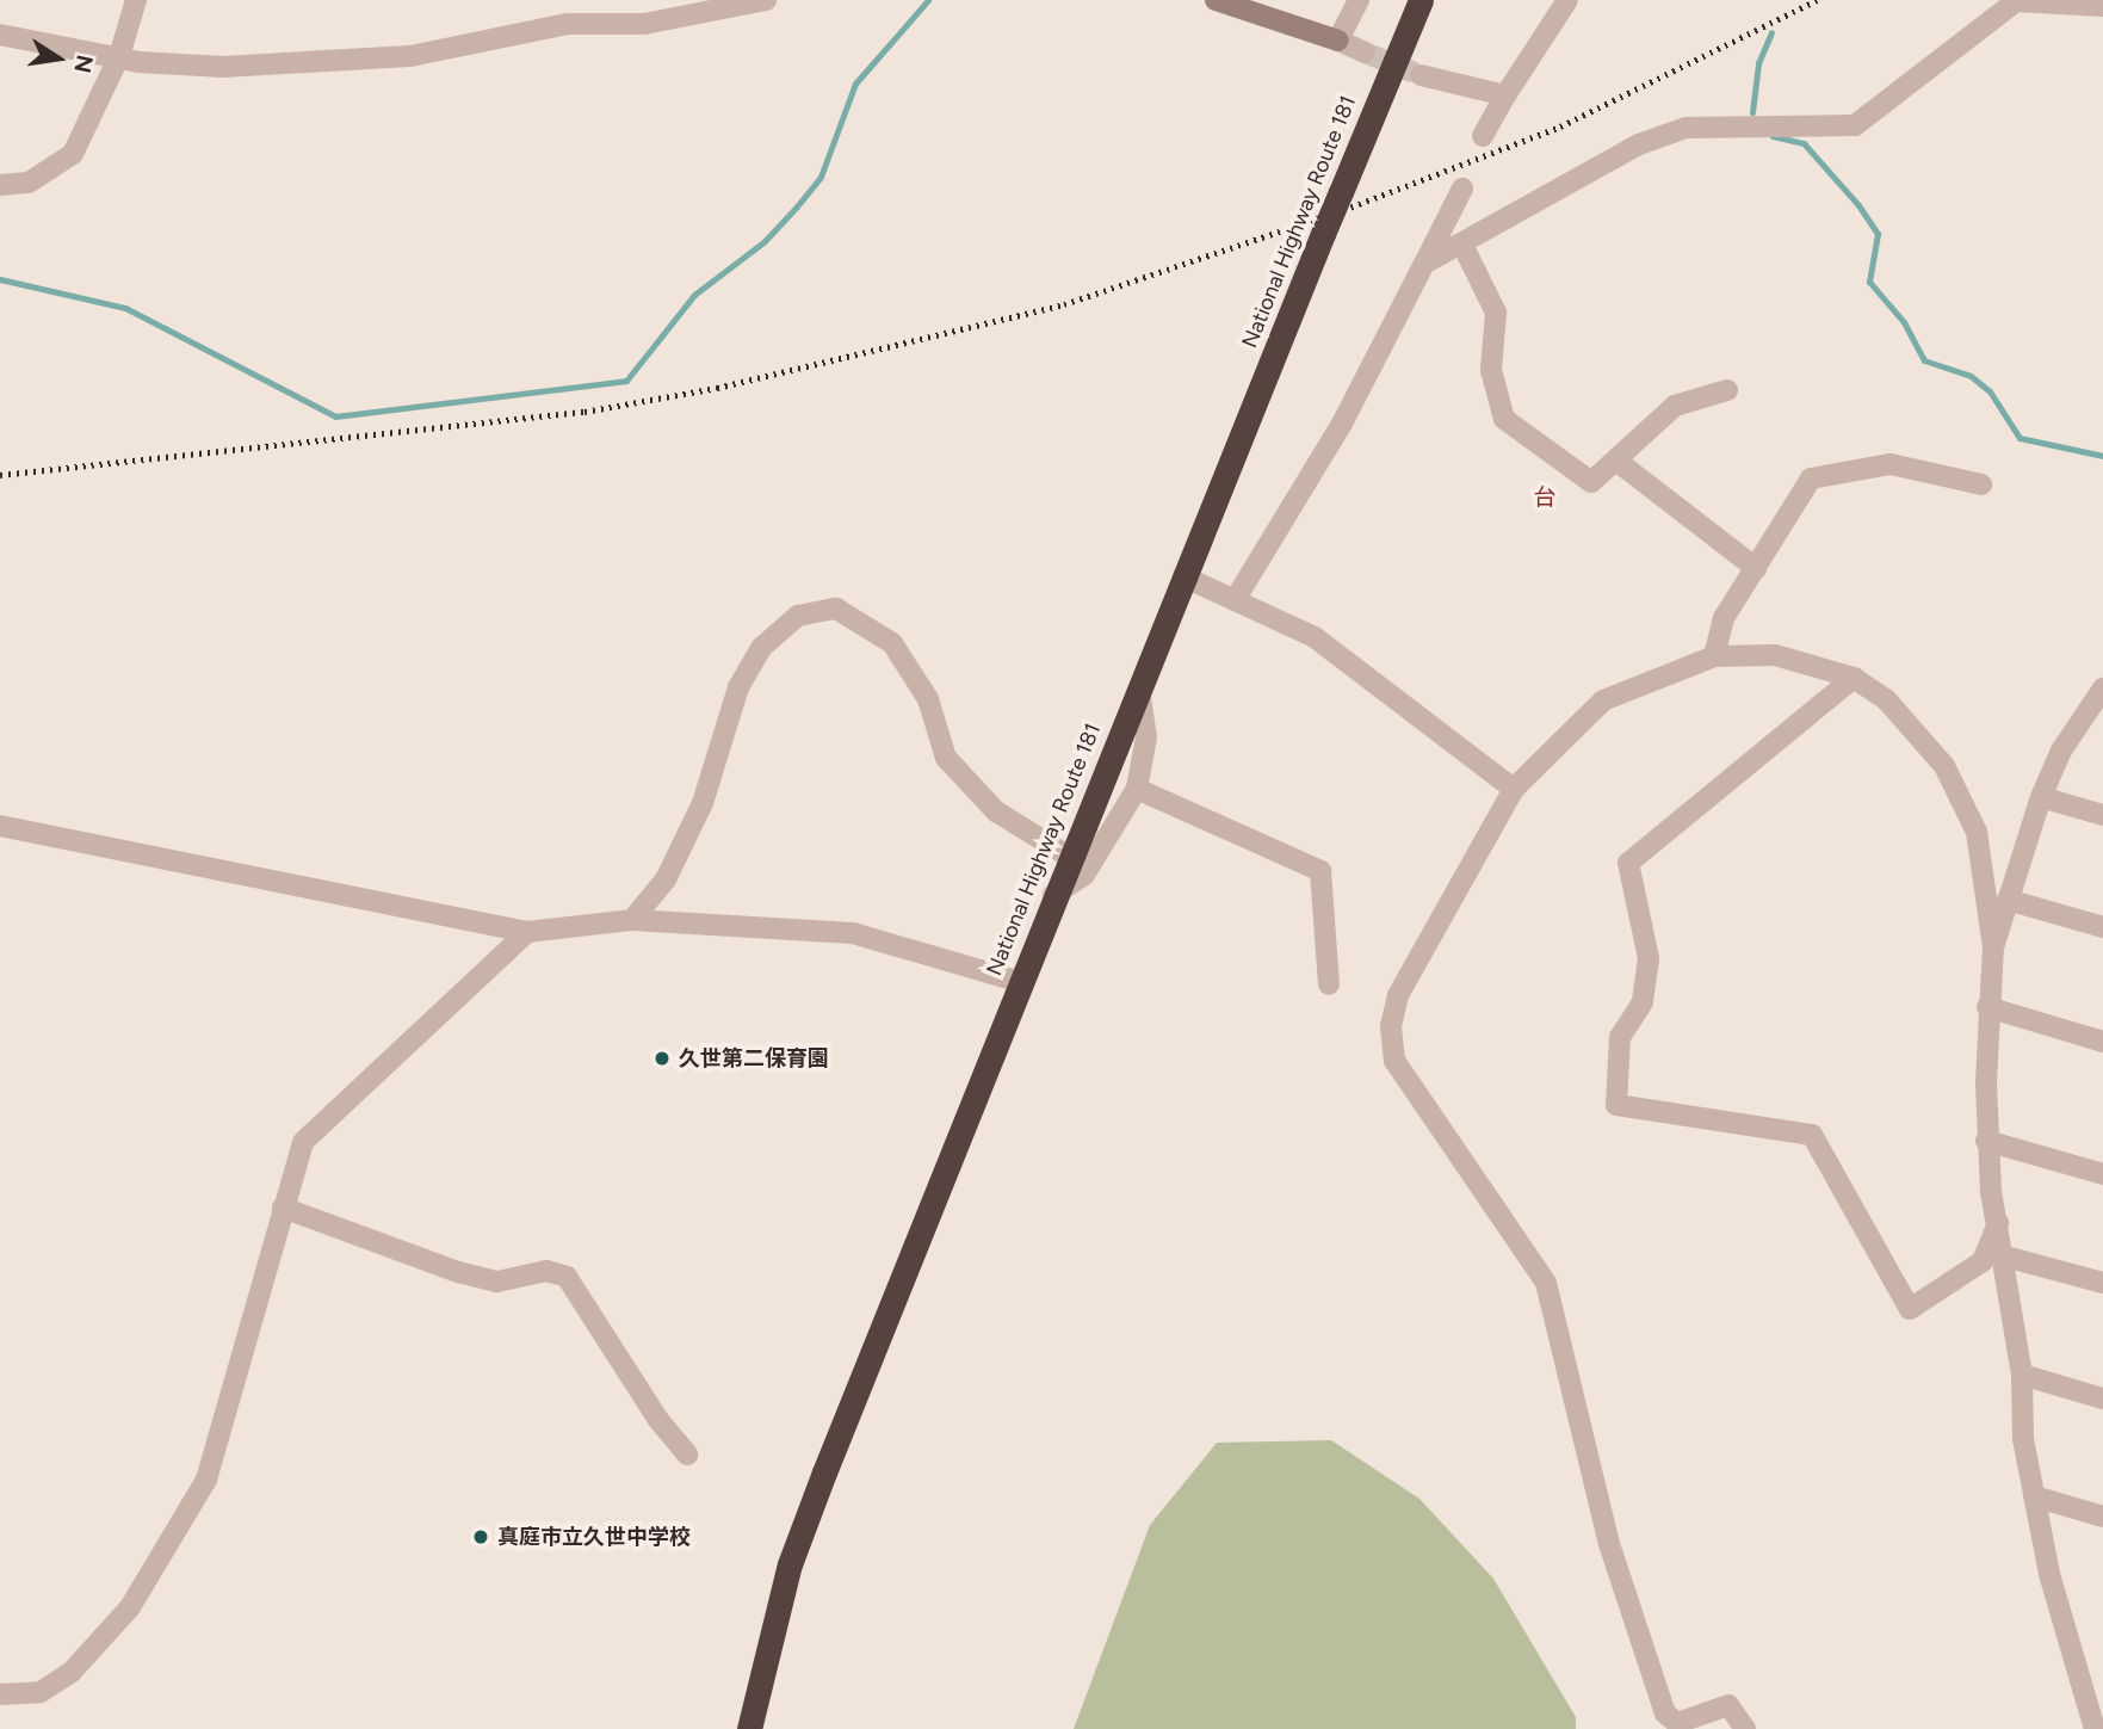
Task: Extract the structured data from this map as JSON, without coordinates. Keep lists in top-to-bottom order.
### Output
{
  "streets": {
    "highway": ["National Highway Route 181"]
  },
  "districts": ["台"],
  "places": ["久世第二保育園", "真庭市立久世中学校"],
  "north": "right"
}
